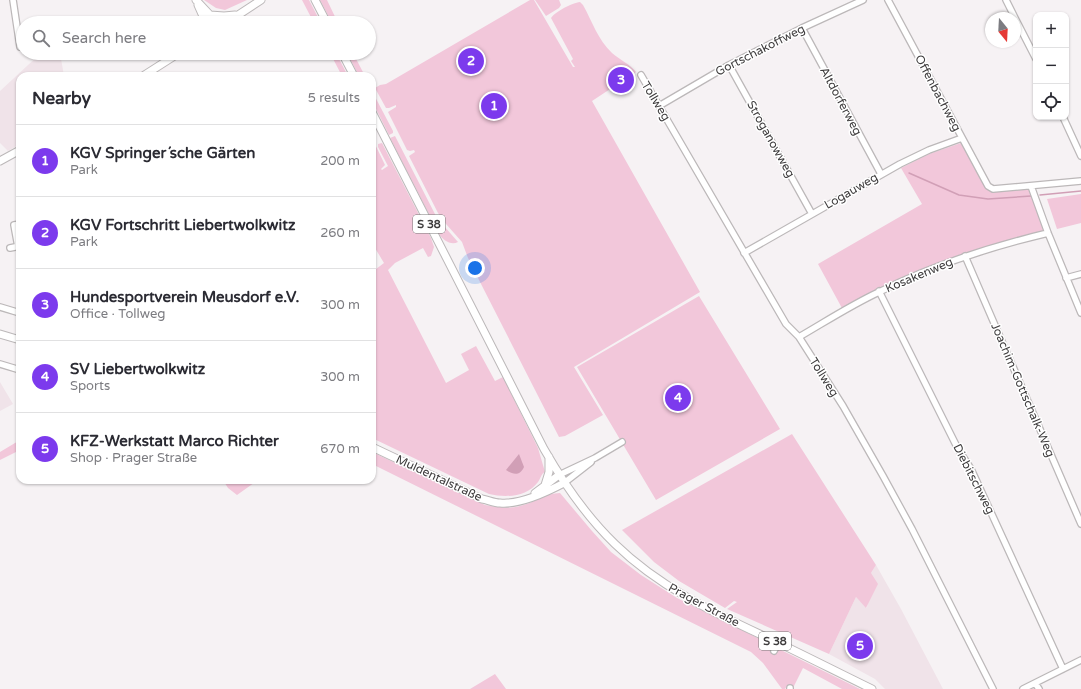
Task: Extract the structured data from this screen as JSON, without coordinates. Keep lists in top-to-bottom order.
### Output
{
  "streets": {
    "main road": ["S 38", "Muldentalstraße", "Prager Straße"],
    "street": [
      "Gortschakoffweg",
      "Offenbachweg",
      "Tollweg",
      "Altdorferweg",
      "Stroganowweg",
      "Logauweg",
      "Kosakenweg",
      "Joachim-Gottschalk-Weg",
      "Diebitschweg"
    ]
  },
  "crossings": [
    ["Gortschakoffweg", "Tollweg"],
    ["Gortschakoffweg", "Altdorferweg"],
    ["Gortschakoffweg", "Stroganowweg"],
    ["Offenbachweg", "Logauweg"],
    ["Tollweg", "Logauweg"],
    ["Tollweg", "Kosakenweg"],
    ["Altdorferweg", "Logauweg"],
    ["Stroganowweg", "Logauweg"],
    ["S 38", "Muldentalstraße"],
    ["S 38", "Prager Straße"],
    ["Kosakenweg", "Joachim-Gottschalk-Weg"],
    ["Kosakenweg", "Diebitschweg"],
    ["Muldentalstraße", "Prager Straße"]
  ],
  "north": "bottom",
  "page": {
    "map_buttons": ["+", "−"],
    "search": "Search here",
    "pins": [
      "2",
      "3",
      "1",
      "4",
      "5"
    ],
    "heading": ["Nearby", "5 results"],
    "list": [
      {
        "mark": "1",
        "name": "KGV Springer´sche Gärten",
        "note": "Park",
        "value": "200 m"
      },
      {
        "mark": "2",
        "name": "KGV Fortschritt Liebertwolkwitz",
        "note": "Park",
        "value": "260 m"
      },
      {
        "mark": "3",
        "name": "Hundesportverein Meusdorf e.V.",
        "note": "Office · Tollweg",
        "value": "300 m"
      },
      {
        "mark": "4",
        "name": "SV Liebertwolkwitz",
        "note": "Sports",
        "value": "300 m"
      },
      {
        "mark": "5",
        "name": "KFZ-Werkstatt Marco Richter",
        "note": "Shop · Prager Straße",
        "value": "670 m"
      }
    ]
  }
}
